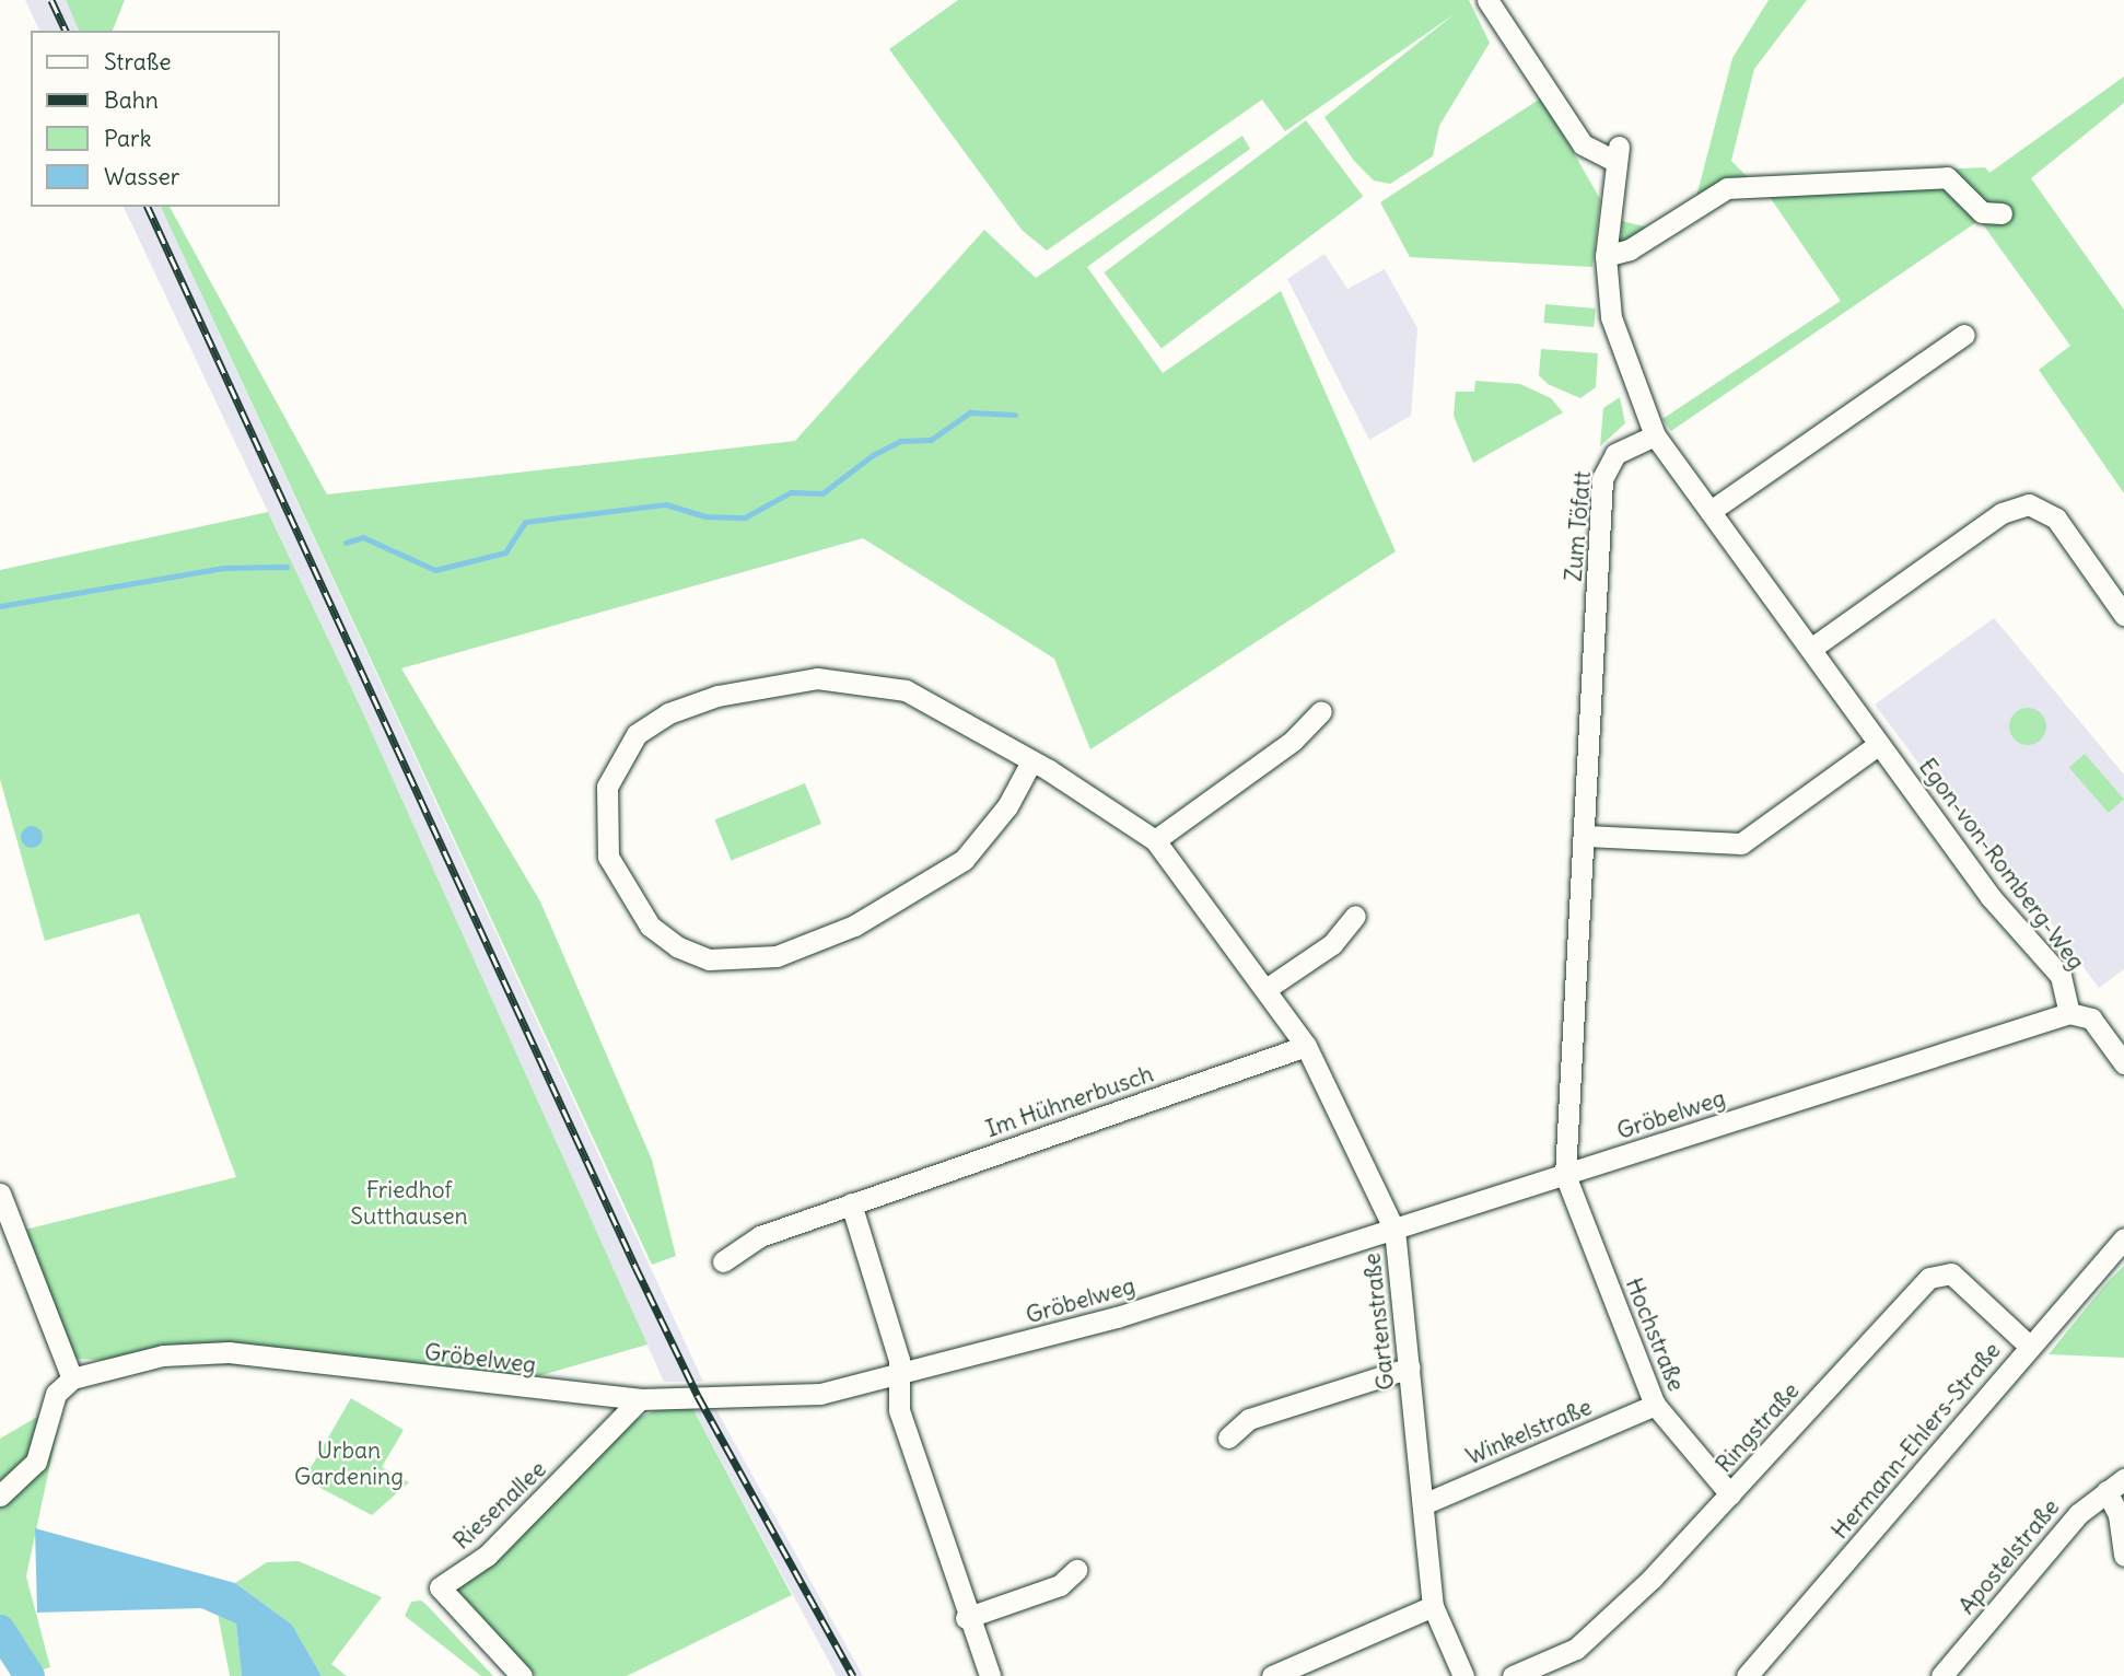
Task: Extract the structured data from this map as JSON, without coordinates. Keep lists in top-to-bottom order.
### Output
{
  "streets": {
    "street": [
      "Zum Töfatt",
      "Egon-von-Romberg-Weg",
      "Im Hühnerbusch",
      "Gröbelweg",
      "Gartenstraße",
      "Hochstraße",
      "Ringstraße",
      "Winkelstraße",
      "Hermann-Ehlers-Straße",
      "Riesenallee",
      "Apostelstraße"
    ]
  },
  "crossings": [
    ["Zum Töfatt", "Egon-von-Romberg-Weg"],
    ["Zum Töfatt", "Gröbelweg"],
    ["Zum Töfatt", "Hochstraße"],
    ["Egon-von-Romberg-Weg", "Gröbelweg"],
    ["Im Hühnerbusch", "Gartenstraße"],
    ["Gröbelweg", "Gartenstraße"],
    ["Gröbelweg", "Hochstraße"],
    ["Gröbelweg", "Riesenallee"],
    ["Gartenstraße", "Winkelstraße"],
    ["Hochstraße", "Ringstraße"],
    ["Hochstraße", "Winkelstraße"],
    ["Ringstraße", "Hermann-Ehlers-Straße"]
  ],
  "parks": ["Friedhof Sutthausen", "Urban Gardening"],
  "legend": [
    "Straße",
    "Bahn",
    "Park",
    "Wasser"
  ]
}
